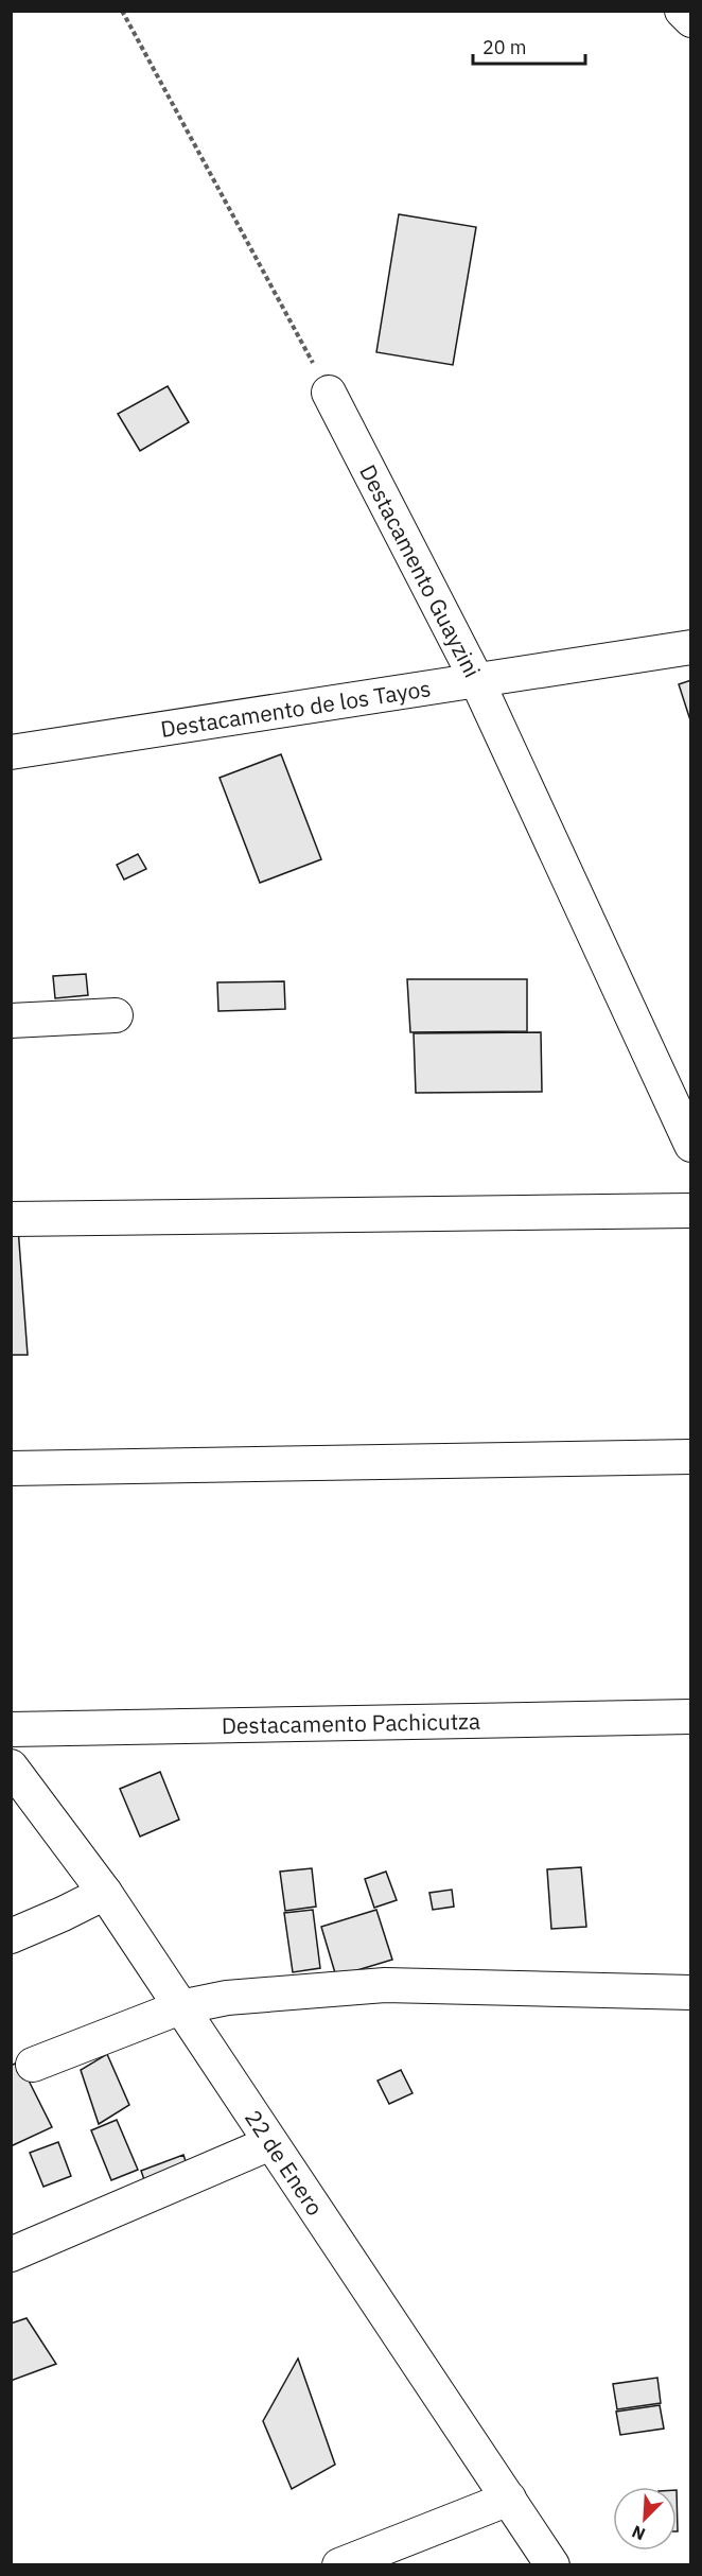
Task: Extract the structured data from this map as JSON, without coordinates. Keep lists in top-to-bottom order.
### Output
{
  "streets": {
    "street": [
      "Destacamento Guayzini",
      "Destacamento de los Tayos",
      "Destacamento Pachicutza",
      "22 de Enero"
    ]
  },
  "crossings": [
    ["Destacamento Guayzini", "Destacamento de los Tayos"]
  ],
  "scale_bar": "20 m",
  "north": "bottom left"
}
